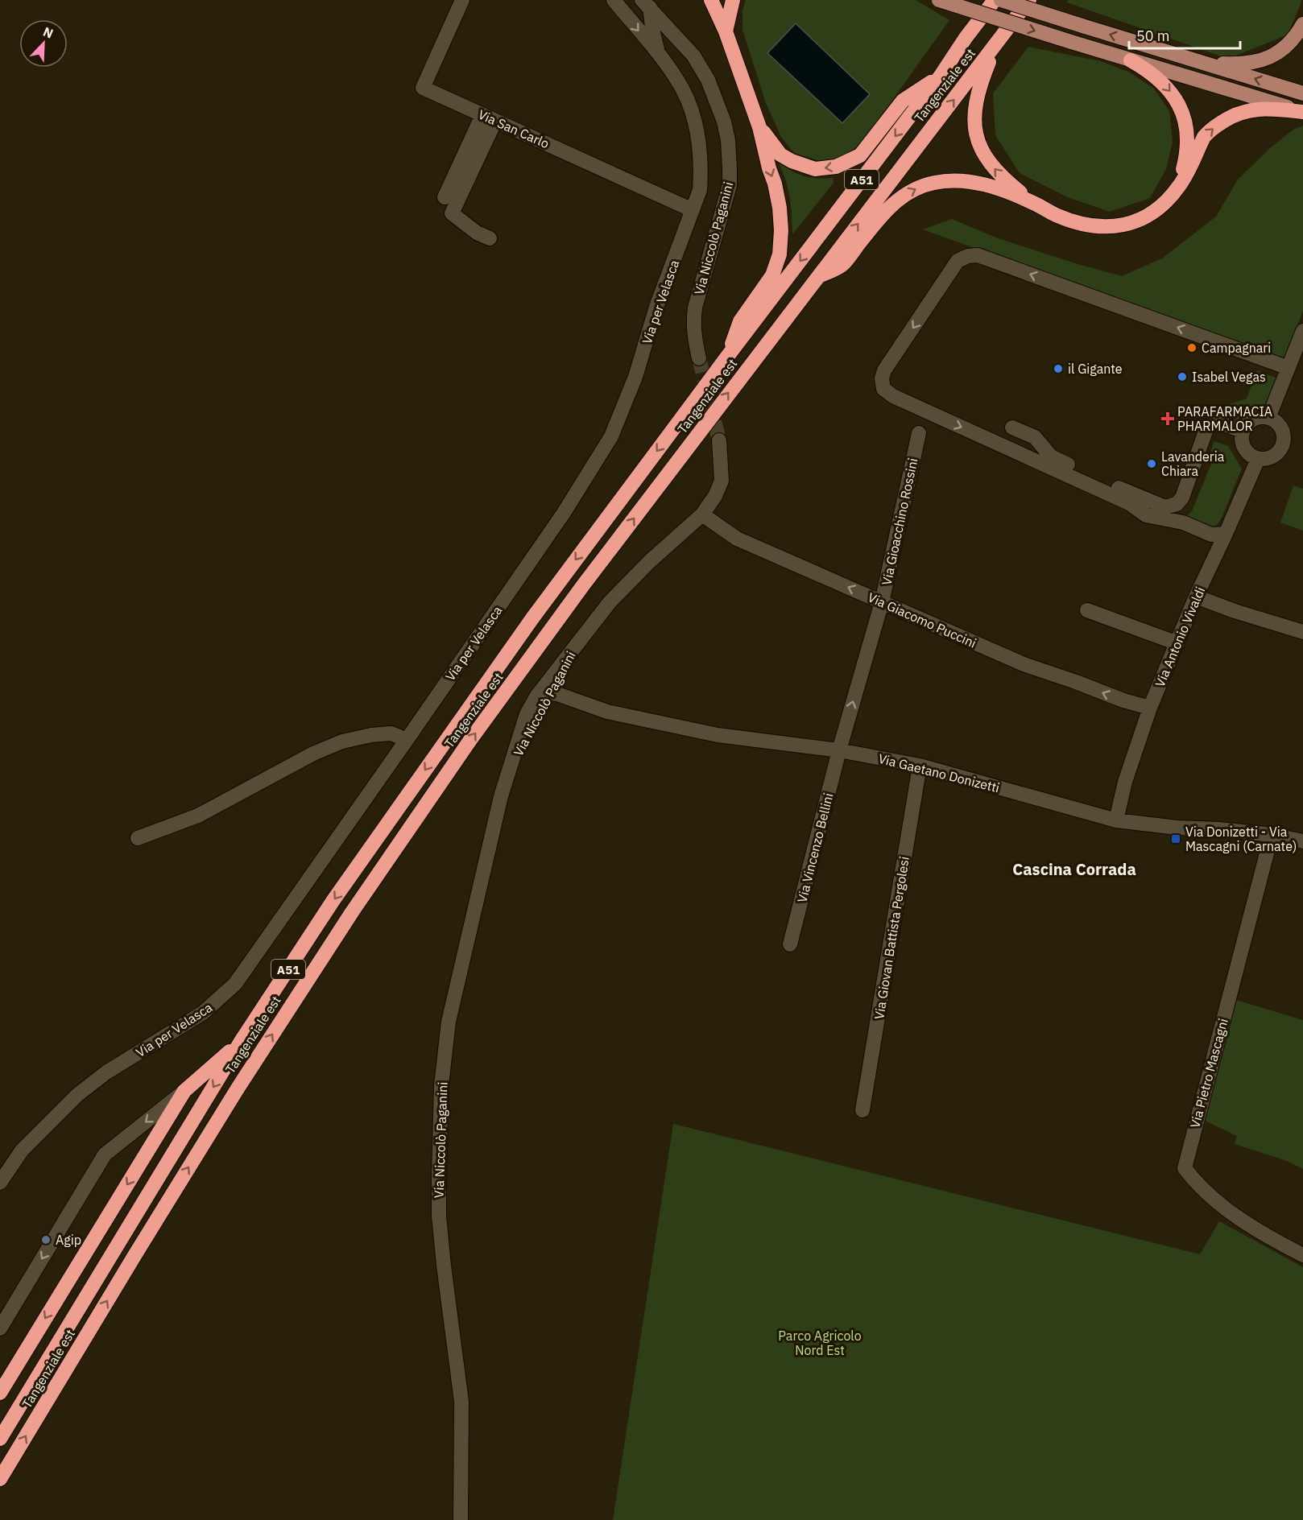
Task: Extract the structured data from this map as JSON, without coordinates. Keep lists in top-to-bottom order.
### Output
{
  "streets": {
    "highway": ["Tangenziale est", "A51"],
    "street": [
      "Via San Carlo",
      "Via Niccolò Paganini",
      "Via per Velasca",
      "Via Gioacchino Rossini",
      "Via Giacomo Puccini",
      "Via Antonio Vivaldi",
      "Via Gaetano Donizetti",
      "Via Vincenzo Bellini",
      "Via Giovan Battista Pergolesi",
      "Via Pietro Mascagni"
    ]
  },
  "crossings": [
    ["Via San Carlo", "Via per Velasca"],
    ["Via Niccolò Paganini", "Via Giacomo Puccini"],
    ["Via Niccolò Paganini", "Via Gaetano Donizetti"],
    ["Via Gioacchino Rossini", "Via Giacomo Puccini"],
    ["Via Gioacchino Rossini", "Via Gaetano Donizetti"],
    ["Via Gioacchino Rossini", "Via Vincenzo Bellini"],
    ["Via Giacomo Puccini", "Via Antonio Vivaldi"],
    ["Via Antonio Vivaldi", "Via Gaetano Donizetti"],
    ["Via Gaetano Donizetti", "Via Vincenzo Bellini"],
    ["Via Gaetano Donizetti", "Via Giovan Battista Pergolesi"],
    ["Via Gaetano Donizetti", "Via Pietro Mascagni"]
  ],
  "one_way": ["Via Gioacchino Rossini", "Via Giacomo Puccini"],
  "districts": ["Cascina Corrada"],
  "parks": ["Parco Agricolo Nord Est"],
  "places": {
    "other": [
      "Campagnari",
      "il Gigante",
      "Isabel Vegas",
      "Lavanderia Chiara",
      "Agip"
    ],
    "health": ["PARAFARMACIA PHARMALOR"],
    "transit": ["Via Donizetti - Via Mascagni (Carnate)"]
  },
  "scale_bar": "50 m",
  "north": "top right"
}
